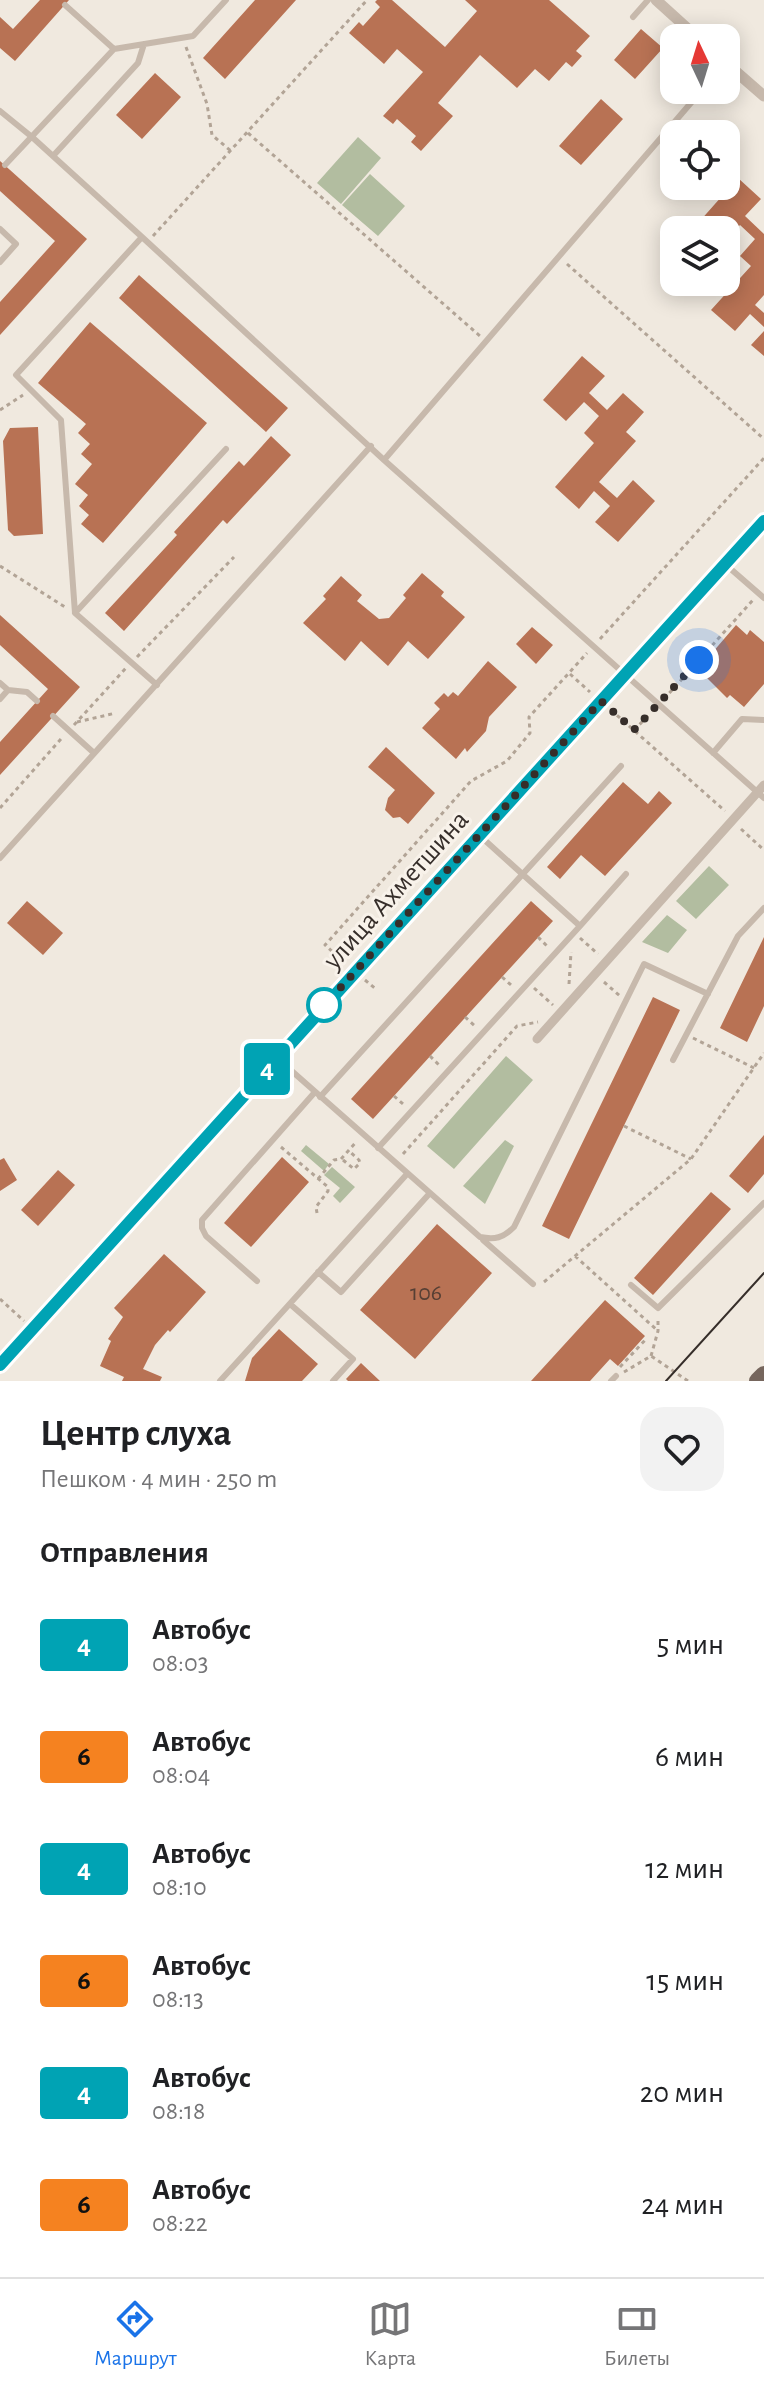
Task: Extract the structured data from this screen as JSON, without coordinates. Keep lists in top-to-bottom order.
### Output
{
  "streets": {
    "street": ["улица Ахметшина"]
  },
  "lines": ["bus line 4"],
  "house_numbers": ["106"],
  "north": "top",
  "page": {
    "on_map": "4",
    "heading": [
      ["Центр слуха", "Пешком · 4 мин · 250 m"],
      "Отправления"
    ],
    "list": [
      {
        "mark": "4",
        "name": "Автобус",
        "note": "08:03",
        "value": "5 мин"
      },
      {
        "mark": "6",
        "name": "Автобус",
        "note": "08:04",
        "value": "6 мин"
      },
      {
        "mark": "4",
        "name": "Автобус",
        "note": "08:10",
        "value": "12 мин"
      },
      {
        "mark": "6",
        "name": "Автобус",
        "note": "08:13",
        "value": "15 мин"
      },
      {
        "mark": "4",
        "name": "Автобус",
        "note": "08:18",
        "value": "20 мин"
      },
      {
        "mark": "6",
        "name": "Автобус",
        "note": "08:22",
        "value": "24 мин"
      }
    ],
    "tabs": ["Маршрут", "Карта", "Билеты"]
  }
}
